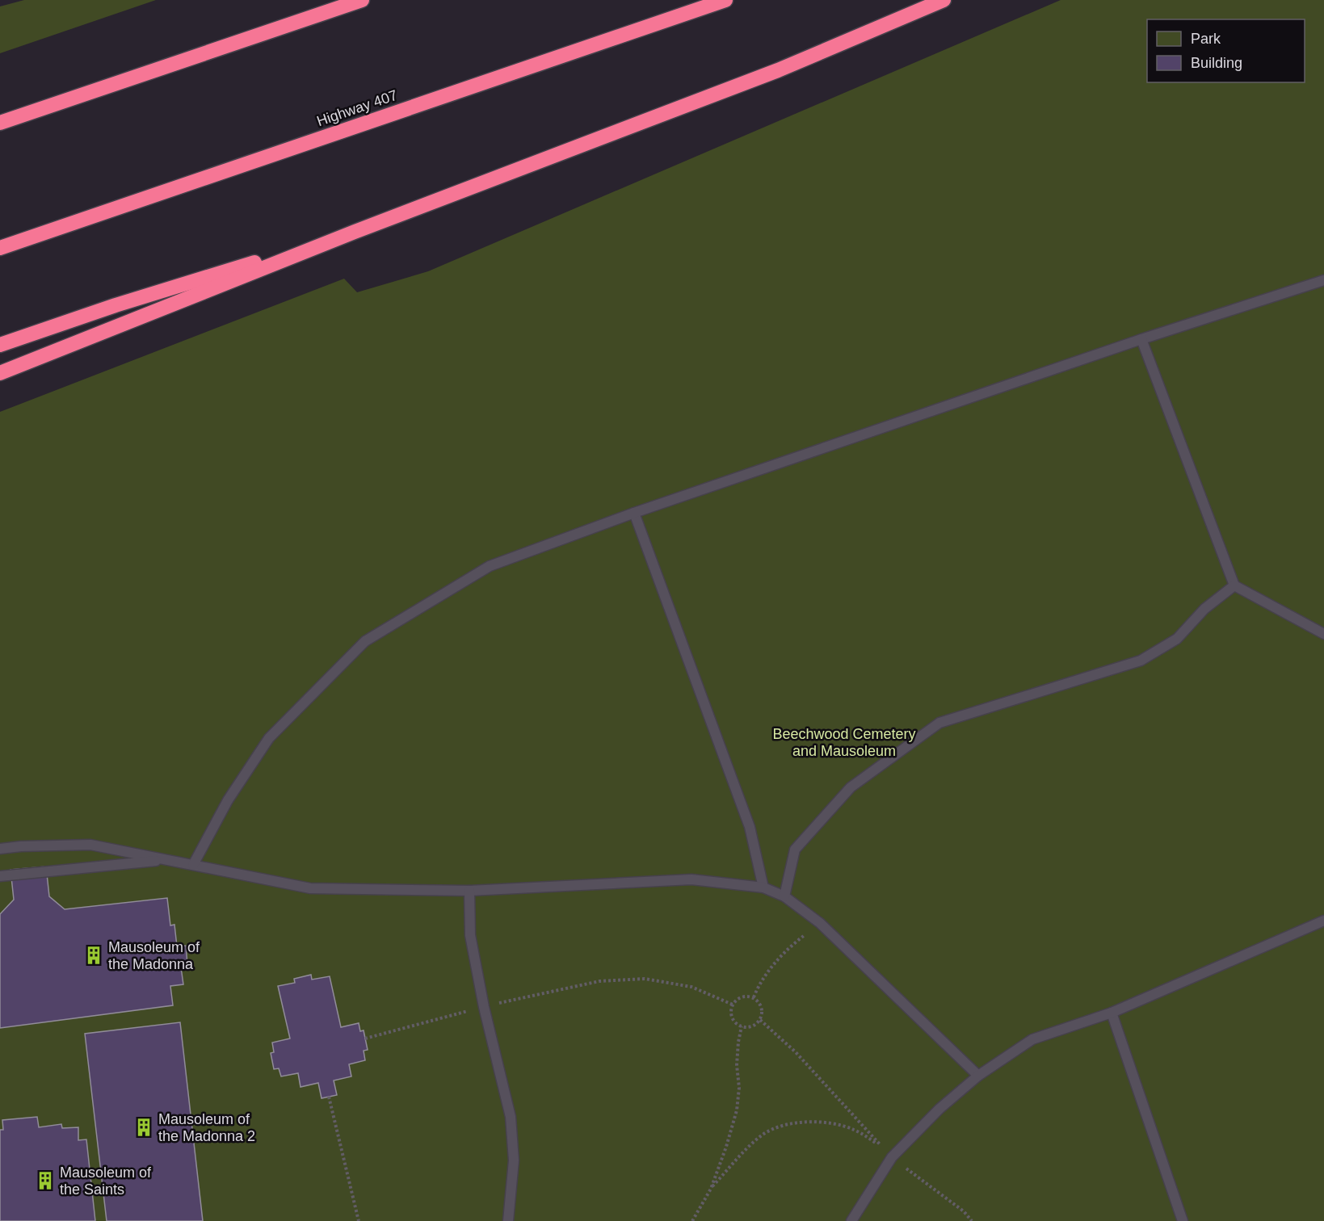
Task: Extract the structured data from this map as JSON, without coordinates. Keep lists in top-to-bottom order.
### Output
{
  "streets": {
    "highway": ["Highway 407"]
  },
  "parks": ["Beechwood Cemetery and Mausoleum"],
  "places": {
    "building": ["Mausoleum of the Madonna", "Mausoleum of the Madonna 2", "Mausoleum of the Saints"]
  },
  "legend": ["Park", "Building"]
}
